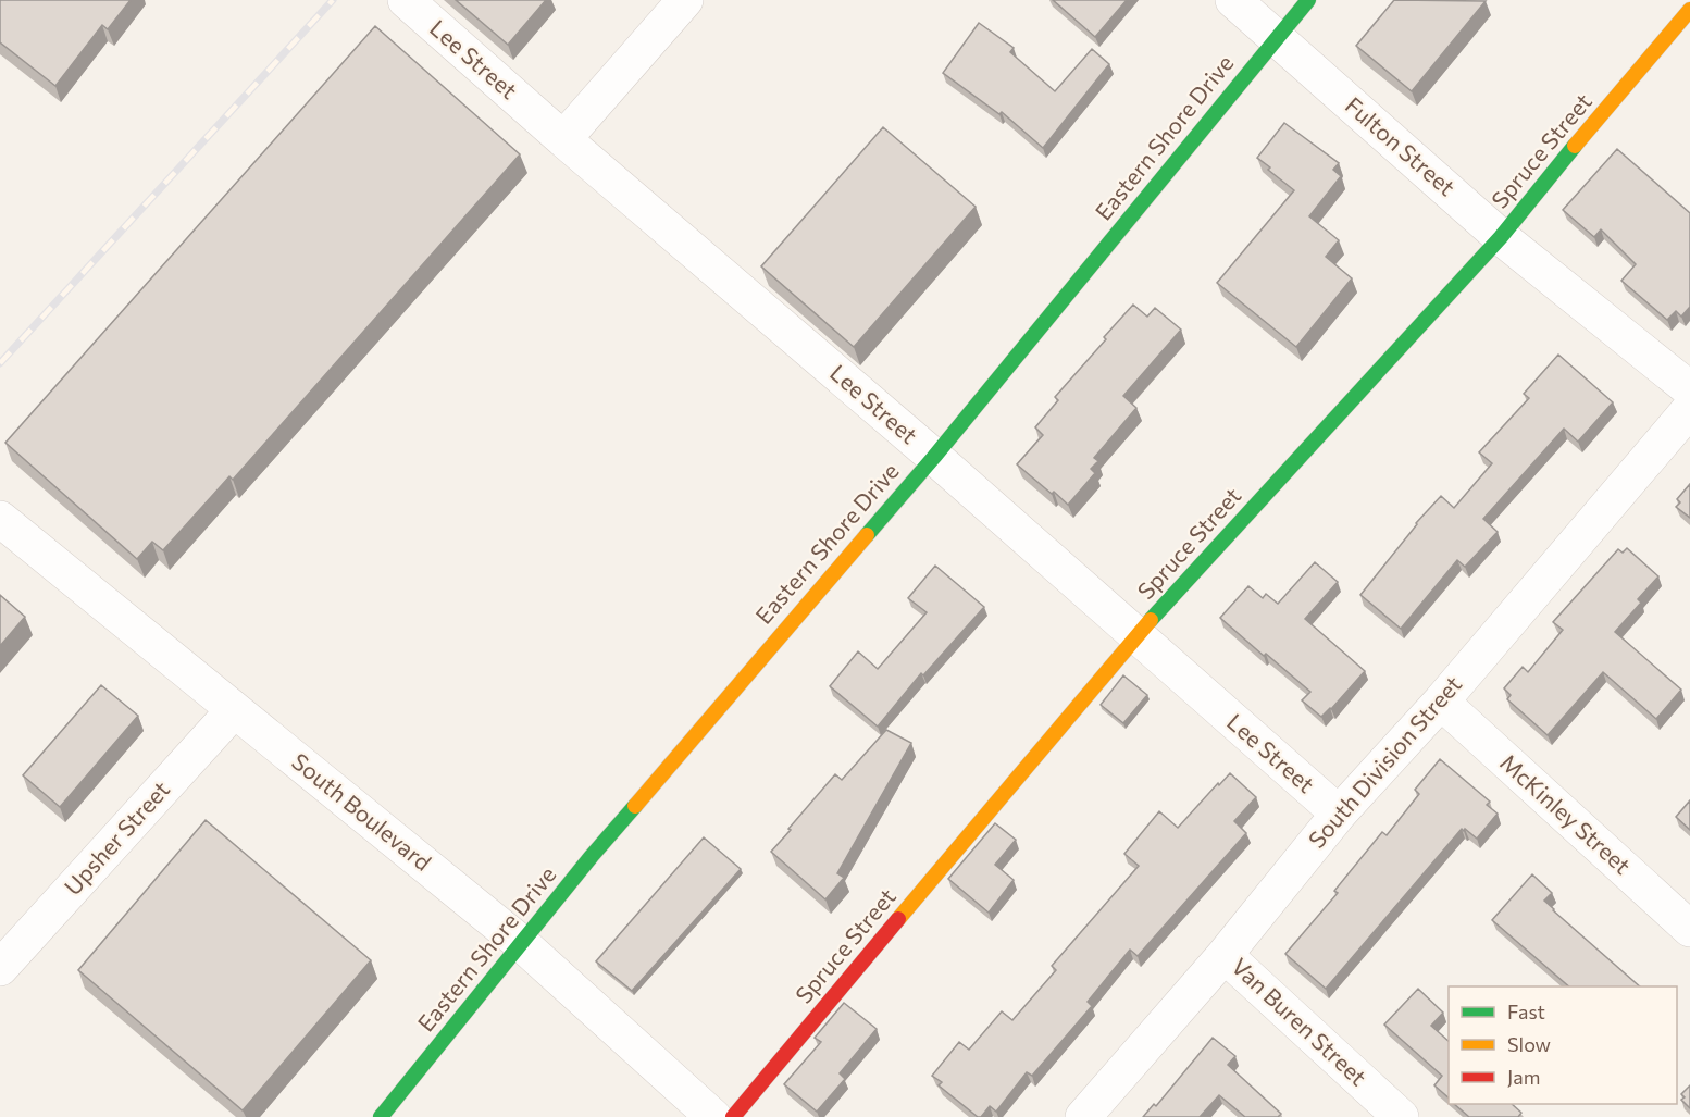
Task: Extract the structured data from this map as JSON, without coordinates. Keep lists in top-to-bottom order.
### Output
{
  "streets": {
    "street": [
      "Lee Street",
      "Eastern Shore Drive",
      "Fulton Street",
      "Spruce Street",
      "South Division Street",
      "South Boulevard",
      "McKinley Street",
      "Upsher Street",
      "Van Buren Street"
    ]
  },
  "crossings": [
    ["Lee Street", "Eastern Shore Drive"],
    ["Lee Street", "Spruce Street"],
    ["Lee Street", "South Division Street"],
    ["Eastern Shore Drive", "Fulton Street"],
    ["Eastern Shore Drive", "South Boulevard"],
    ["Fulton Street", "Spruce Street"],
    ["South Division Street", "McKinley Street"],
    ["South Division Street", "Van Buren Street"],
    ["South Boulevard", "Upsher Street"]
  ],
  "legend": ["Fast", "Slow", "Jam"]
}
